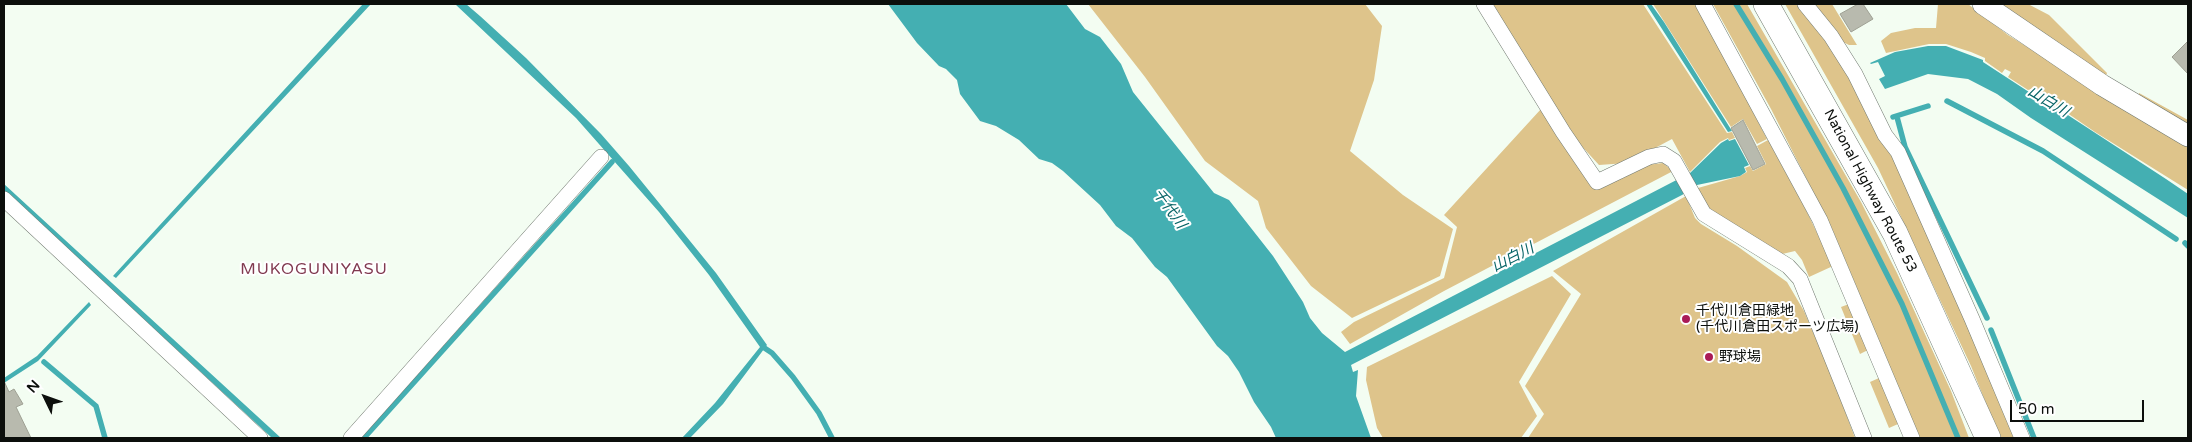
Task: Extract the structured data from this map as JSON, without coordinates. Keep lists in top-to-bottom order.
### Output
{
  "streets": {
    "highway": ["National Highway Route 53"]
  },
  "districts": ["MUKOGUNIYASU"],
  "water": ["山白川", "千代川"],
  "places": ["千代川倉田緑地 (千代川倉田スポーツ広場)", "野球場"],
  "scale_bar": "50 m",
  "north": "top left"
}
